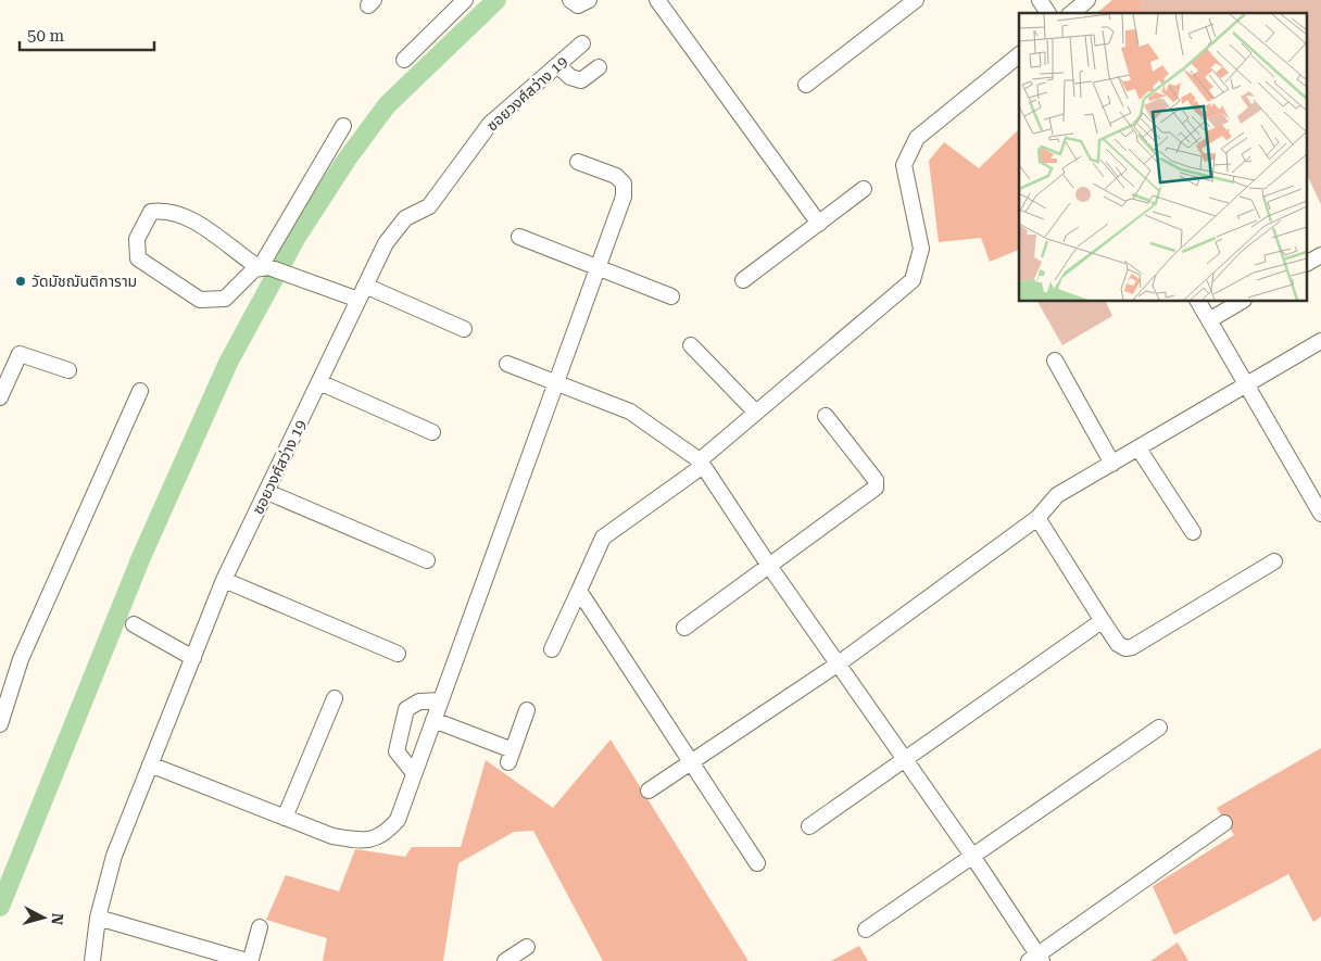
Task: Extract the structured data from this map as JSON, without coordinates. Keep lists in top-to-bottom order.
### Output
{
  "streets": {
    "street": ["ซอยวงศ์สว่าง 19"]
  },
  "places": ["วัดมัชฌันติการาม"],
  "scale_bar": "50 m",
  "north": "right"
}
